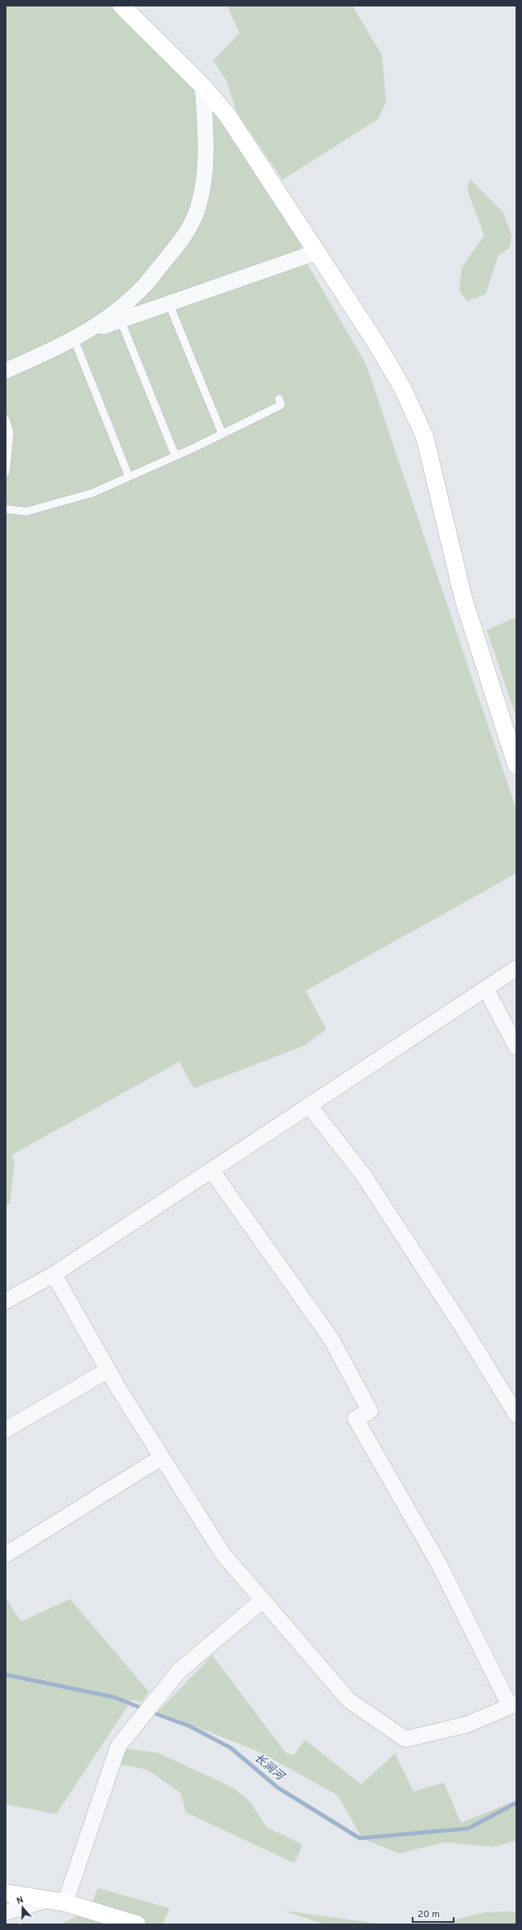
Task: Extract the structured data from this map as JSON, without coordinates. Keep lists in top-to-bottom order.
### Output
{
  "water": ["长涧河"],
  "scale_bar": "20 m",
  "north": "top"
}
